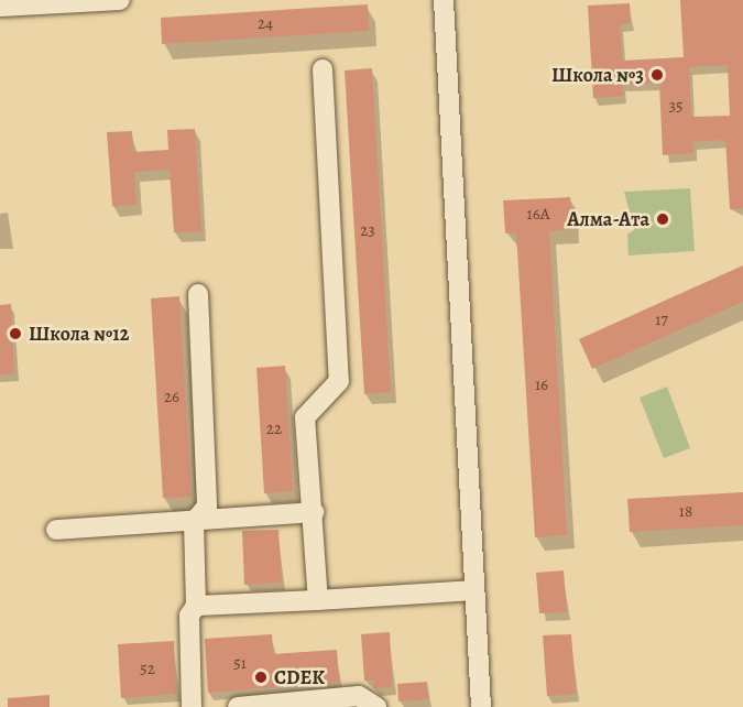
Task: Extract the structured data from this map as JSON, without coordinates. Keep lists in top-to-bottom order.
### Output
{
  "places": [
    "Школа №3",
    "Алма-Ата",
    "Школа №12",
    "CDEK"
  ],
  "house_numbers": [
    "24",
    "35",
    "16А",
    "23",
    "17",
    "16",
    "26",
    "22",
    "18",
    "51",
    "52"
  ]
}
